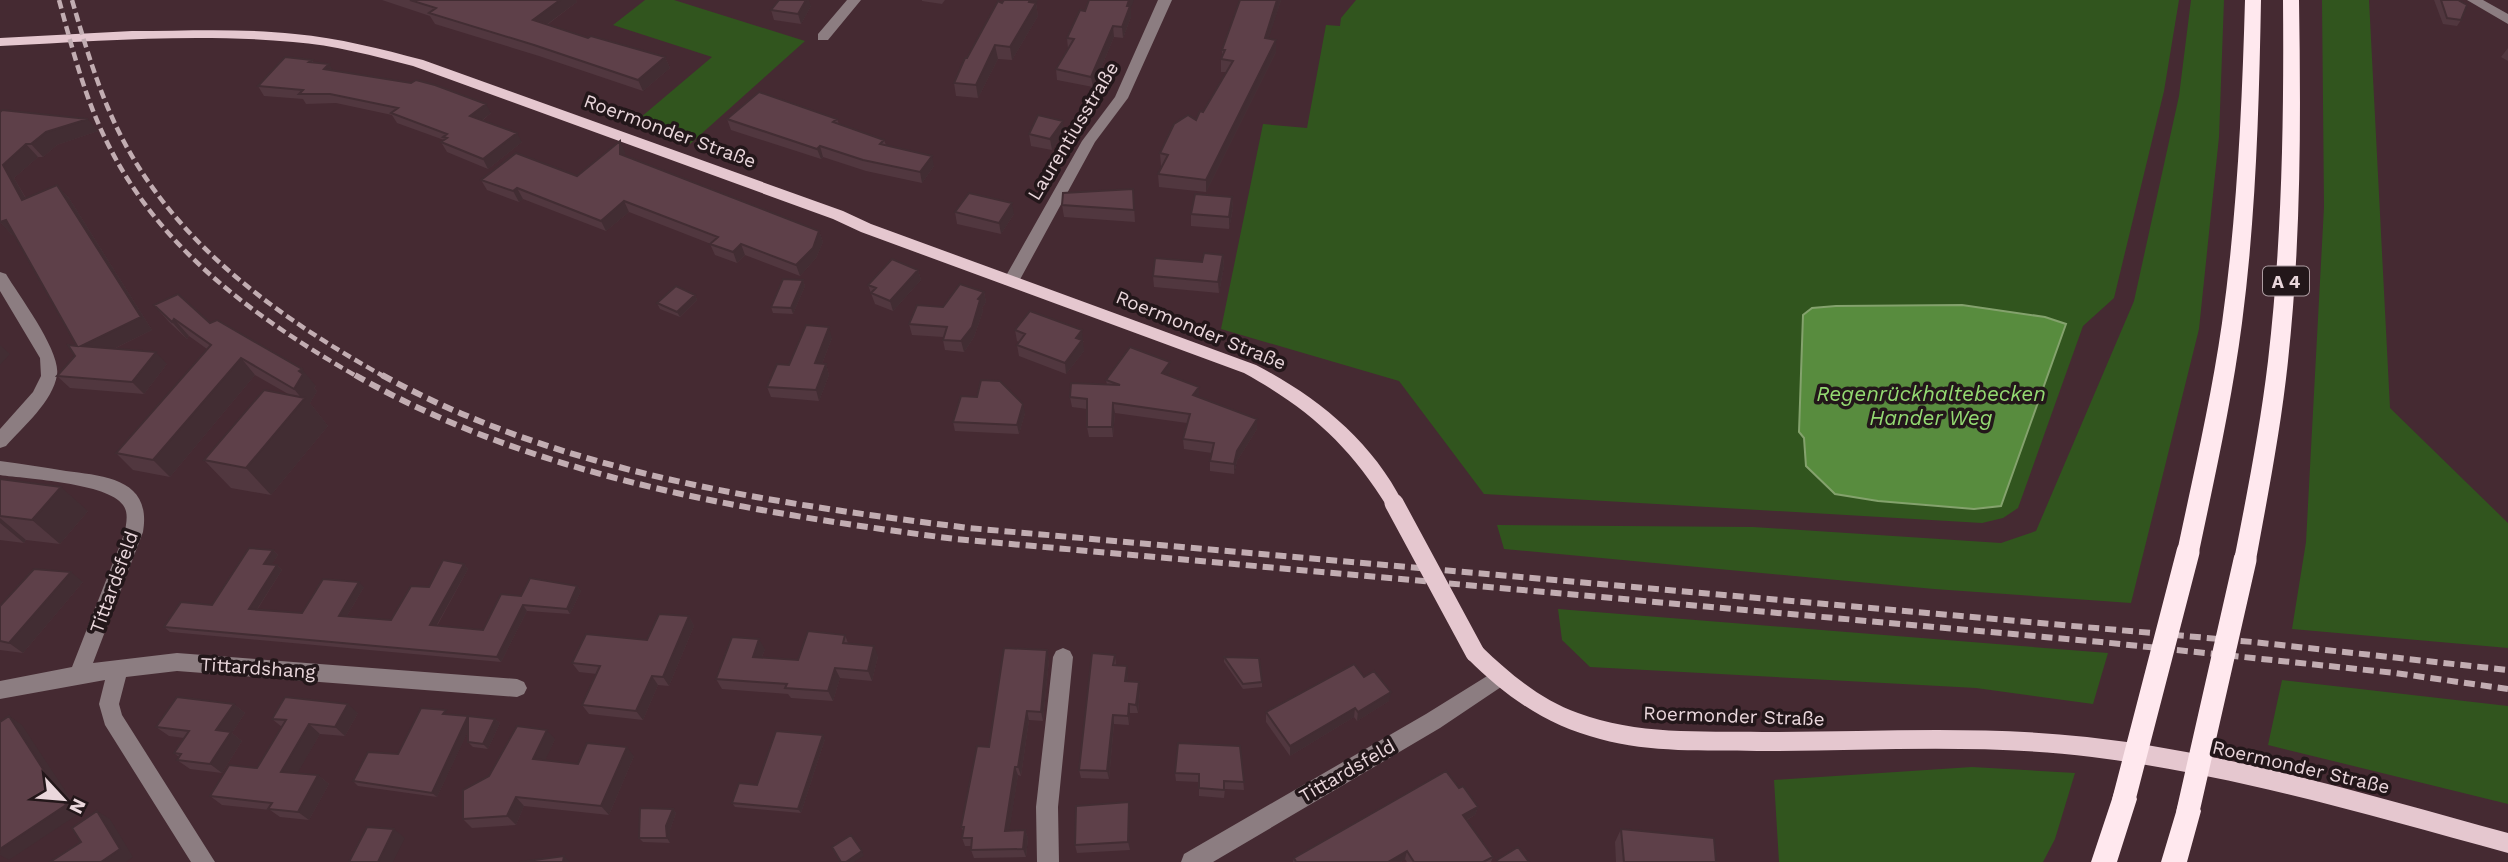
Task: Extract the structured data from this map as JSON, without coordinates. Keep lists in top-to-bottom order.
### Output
{
  "streets": {
    "highway": ["A 4"],
    "main road": ["Roermonder Straße"],
    "street": ["Laurentiusstraße", "Tittardsfeld", "Tittardshang"]
  },
  "crossings": [
    ["Roermonder Straße", "Laurentiusstraße"],
    ["Roermonder Straße", "Tittardsfeld"],
    ["Tittardsfeld", "Tittardshang"]
  ],
  "water": ["Regenrückhaltebecken Hander Weg"],
  "north": "bottom right"
}
